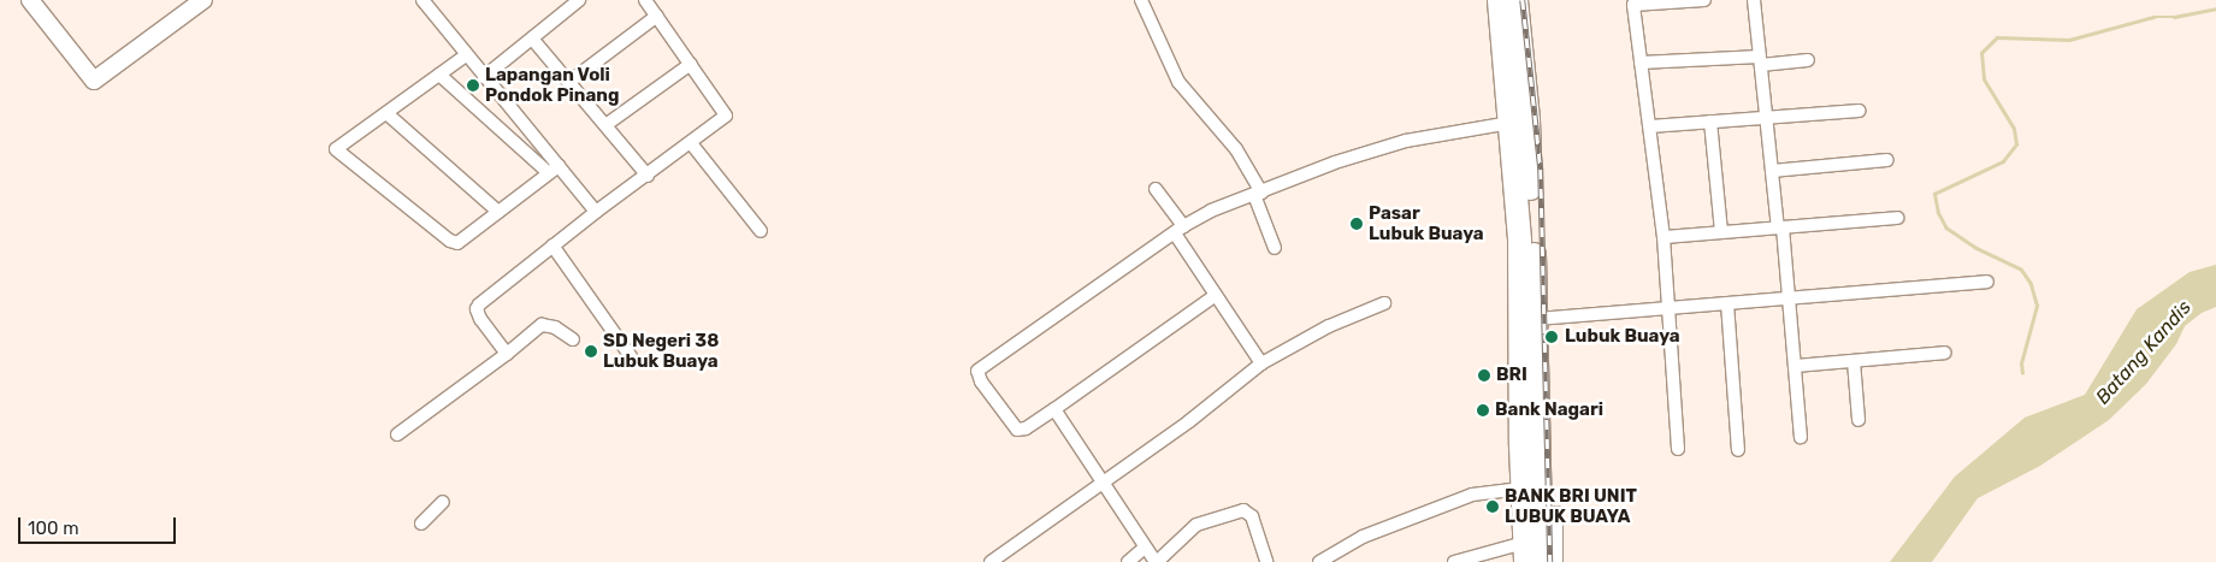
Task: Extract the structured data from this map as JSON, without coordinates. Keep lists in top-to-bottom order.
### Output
{
  "water": ["Batang Kandis"],
  "places": [
    "Lapangan Voli Pondok Pinang",
    "Pasar Lubuk Buaya",
    "Lubuk Buaya",
    "SD Negeri 38 Lubuk Buaya",
    "BRI",
    "Bank Nagari",
    "BANK BRI UNIT LUBUK BUAYA"
  ],
  "scale_bar": "100 m"
}
